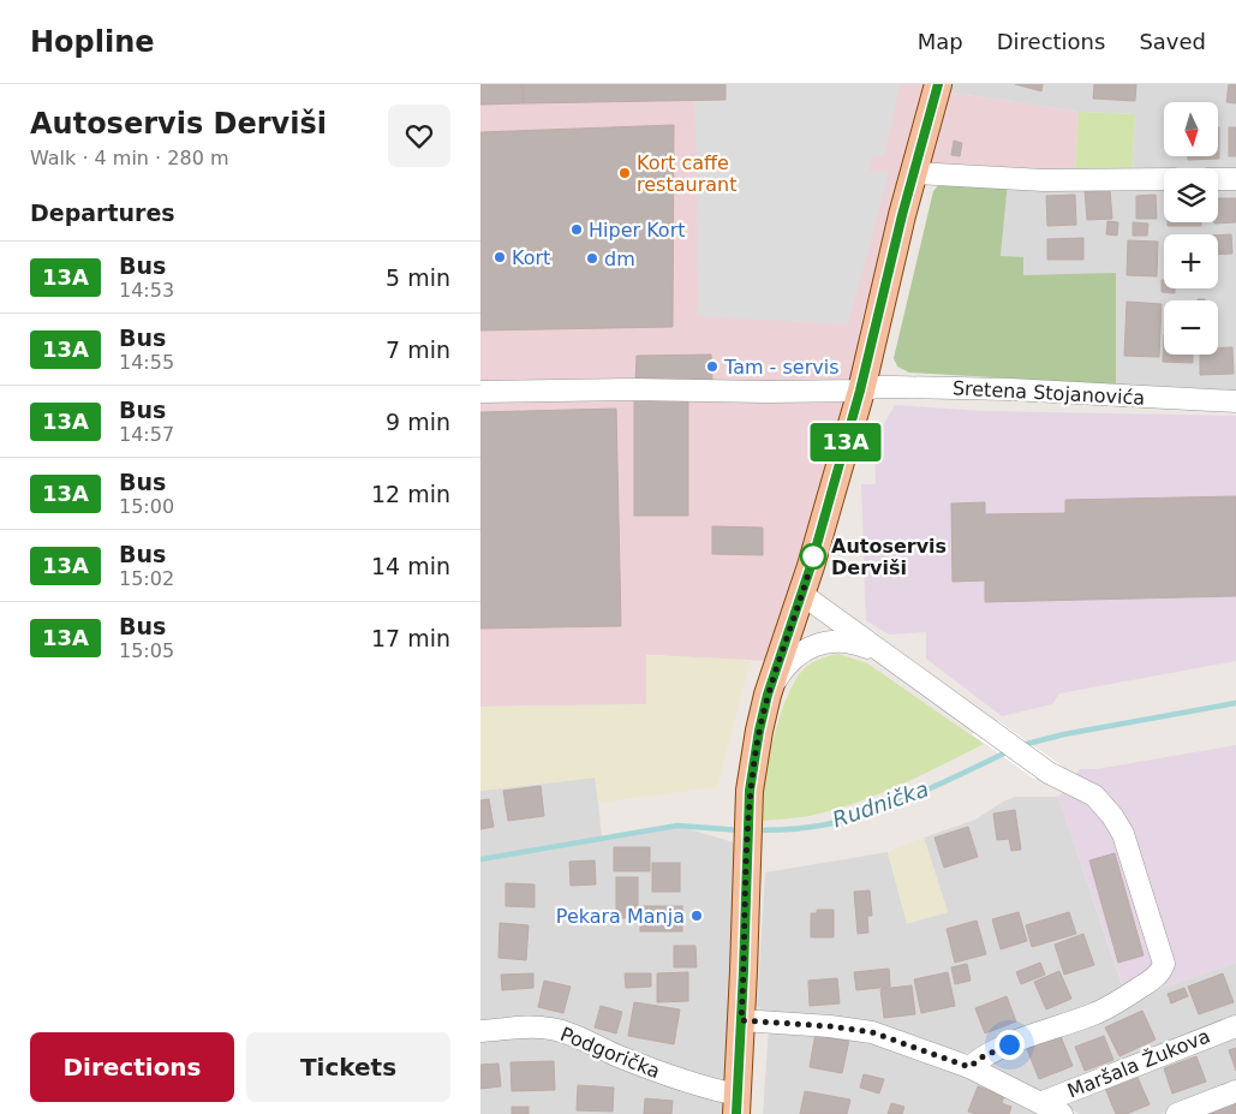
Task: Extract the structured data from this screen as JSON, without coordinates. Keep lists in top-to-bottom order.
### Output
{
  "streets": {
    "street": ["Sretena Stojanovića", "Podgorička", "Maršala Žukova"]
  },
  "water": ["Rudnička"],
  "places": [
    "Kort caffe restaurant",
    "Hiper Kort",
    "Kort",
    "dm",
    "Tam - servis",
    "Autoservis Derviši",
    "Pekara Manja"
  ],
  "lines": ["bus line 13A"],
  "north": "bottom",
  "page": {
    "header": "Hopline",
    "nav": ["Map", "Directions", "Saved"],
    "heading": [
      ["Autoservis Derviši", "Walk · 4 min · 280 m"],
      "Departures"
    ],
    "on_map": "13A",
    "map_buttons": ["+", "−"],
    "list": [
      {
        "mark": "13A",
        "name": "Bus",
        "note": "14:53",
        "value": "5 min"
      },
      {
        "mark": "13A",
        "name": "Bus",
        "note": "14:55",
        "value": "7 min"
      },
      {
        "mark": "13A",
        "name": "Bus",
        "note": "14:57",
        "value": "9 min"
      },
      {
        "mark": "13A",
        "name": "Bus",
        "note": "15:00",
        "value": "12 min"
      },
      {
        "mark": "13A",
        "name": "Bus",
        "note": "15:02",
        "value": "14 min"
      },
      {
        "mark": "13A",
        "name": "Bus",
        "note": "15:05",
        "value": "17 min"
      }
    ],
    "buttons": ["Directions", "Tickets"]
  }
}
